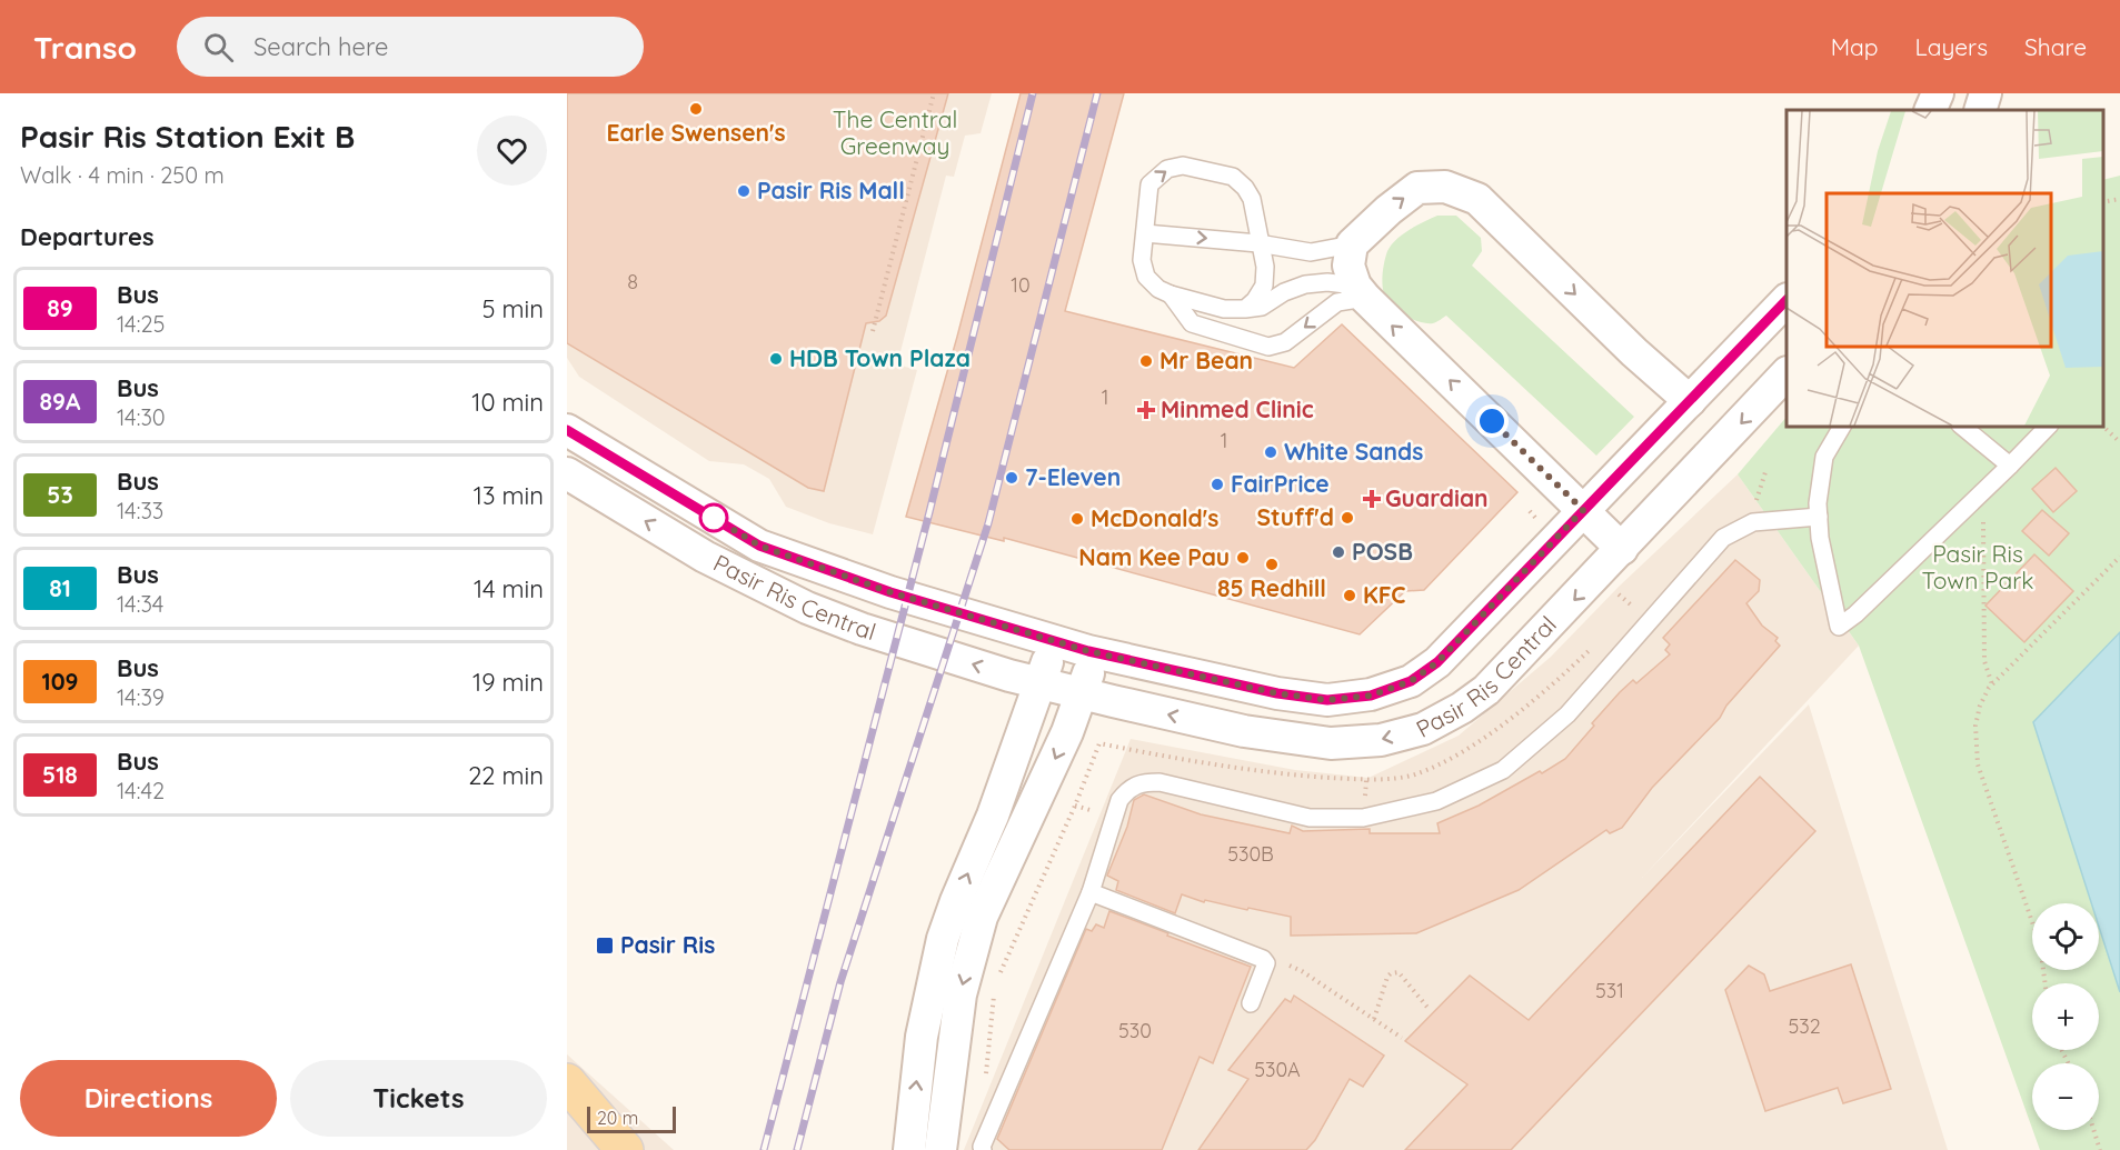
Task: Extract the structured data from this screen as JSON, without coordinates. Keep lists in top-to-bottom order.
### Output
{
  "streets": {
    "street": ["Pasir Ris Central"]
  },
  "one_way": ["Pasir Ris Central"],
  "parks": ["The Central Greenway", "Pasir Ris Town Park"],
  "places": {
    "other": [
      "Earle Swensen's",
      "Pasir Ris Mall",
      "HDB Town Plaza",
      "Mr Bean",
      "White Sands",
      "7-Eleven",
      "FairPrice",
      "Stuff'd",
      "McDonald's",
      "POSB",
      "Nam Kee Pau",
      "85 Redhill",
      "KFC"
    ],
    "health": ["Minmed Clinic", "Guardian"],
    "transit": ["Pasir Ris"]
  },
  "lines": ["bus line 89"],
  "house_numbers": [
    "8",
    "10",
    "1",
    "1",
    "530B",
    "531",
    "532",
    "530",
    "530A"
  ],
  "scale_bar": "20 m",
  "page": {
    "header": "Transo",
    "search": "Search here",
    "nav": ["Map", "Layers", "Share"],
    "heading": [
      ["Pasir Ris Station Exit B", "Walk · 4 min · 250 m"],
      "Departures"
    ],
    "list": [
      {
        "mark": "89",
        "name": "Bus",
        "note": "14:25",
        "value": "5 min"
      },
      {
        "mark": "89A",
        "name": "Bus",
        "note": "14:30",
        "value": "10 min"
      },
      {
        "mark": "53",
        "name": "Bus",
        "note": "14:33",
        "value": "13 min"
      },
      {
        "mark": "81",
        "name": "Bus",
        "note": "14:34",
        "value": "14 min"
      },
      {
        "mark": "109",
        "name": "Bus",
        "note": "14:39",
        "value": "19 min"
      },
      {
        "mark": "518",
        "name": "Bus",
        "note": "14:42",
        "value": "22 min"
      }
    ],
    "map_buttons": ["+", "−"],
    "buttons": ["Directions", "Tickets"],
    "scale": "20 m"
  }
}
